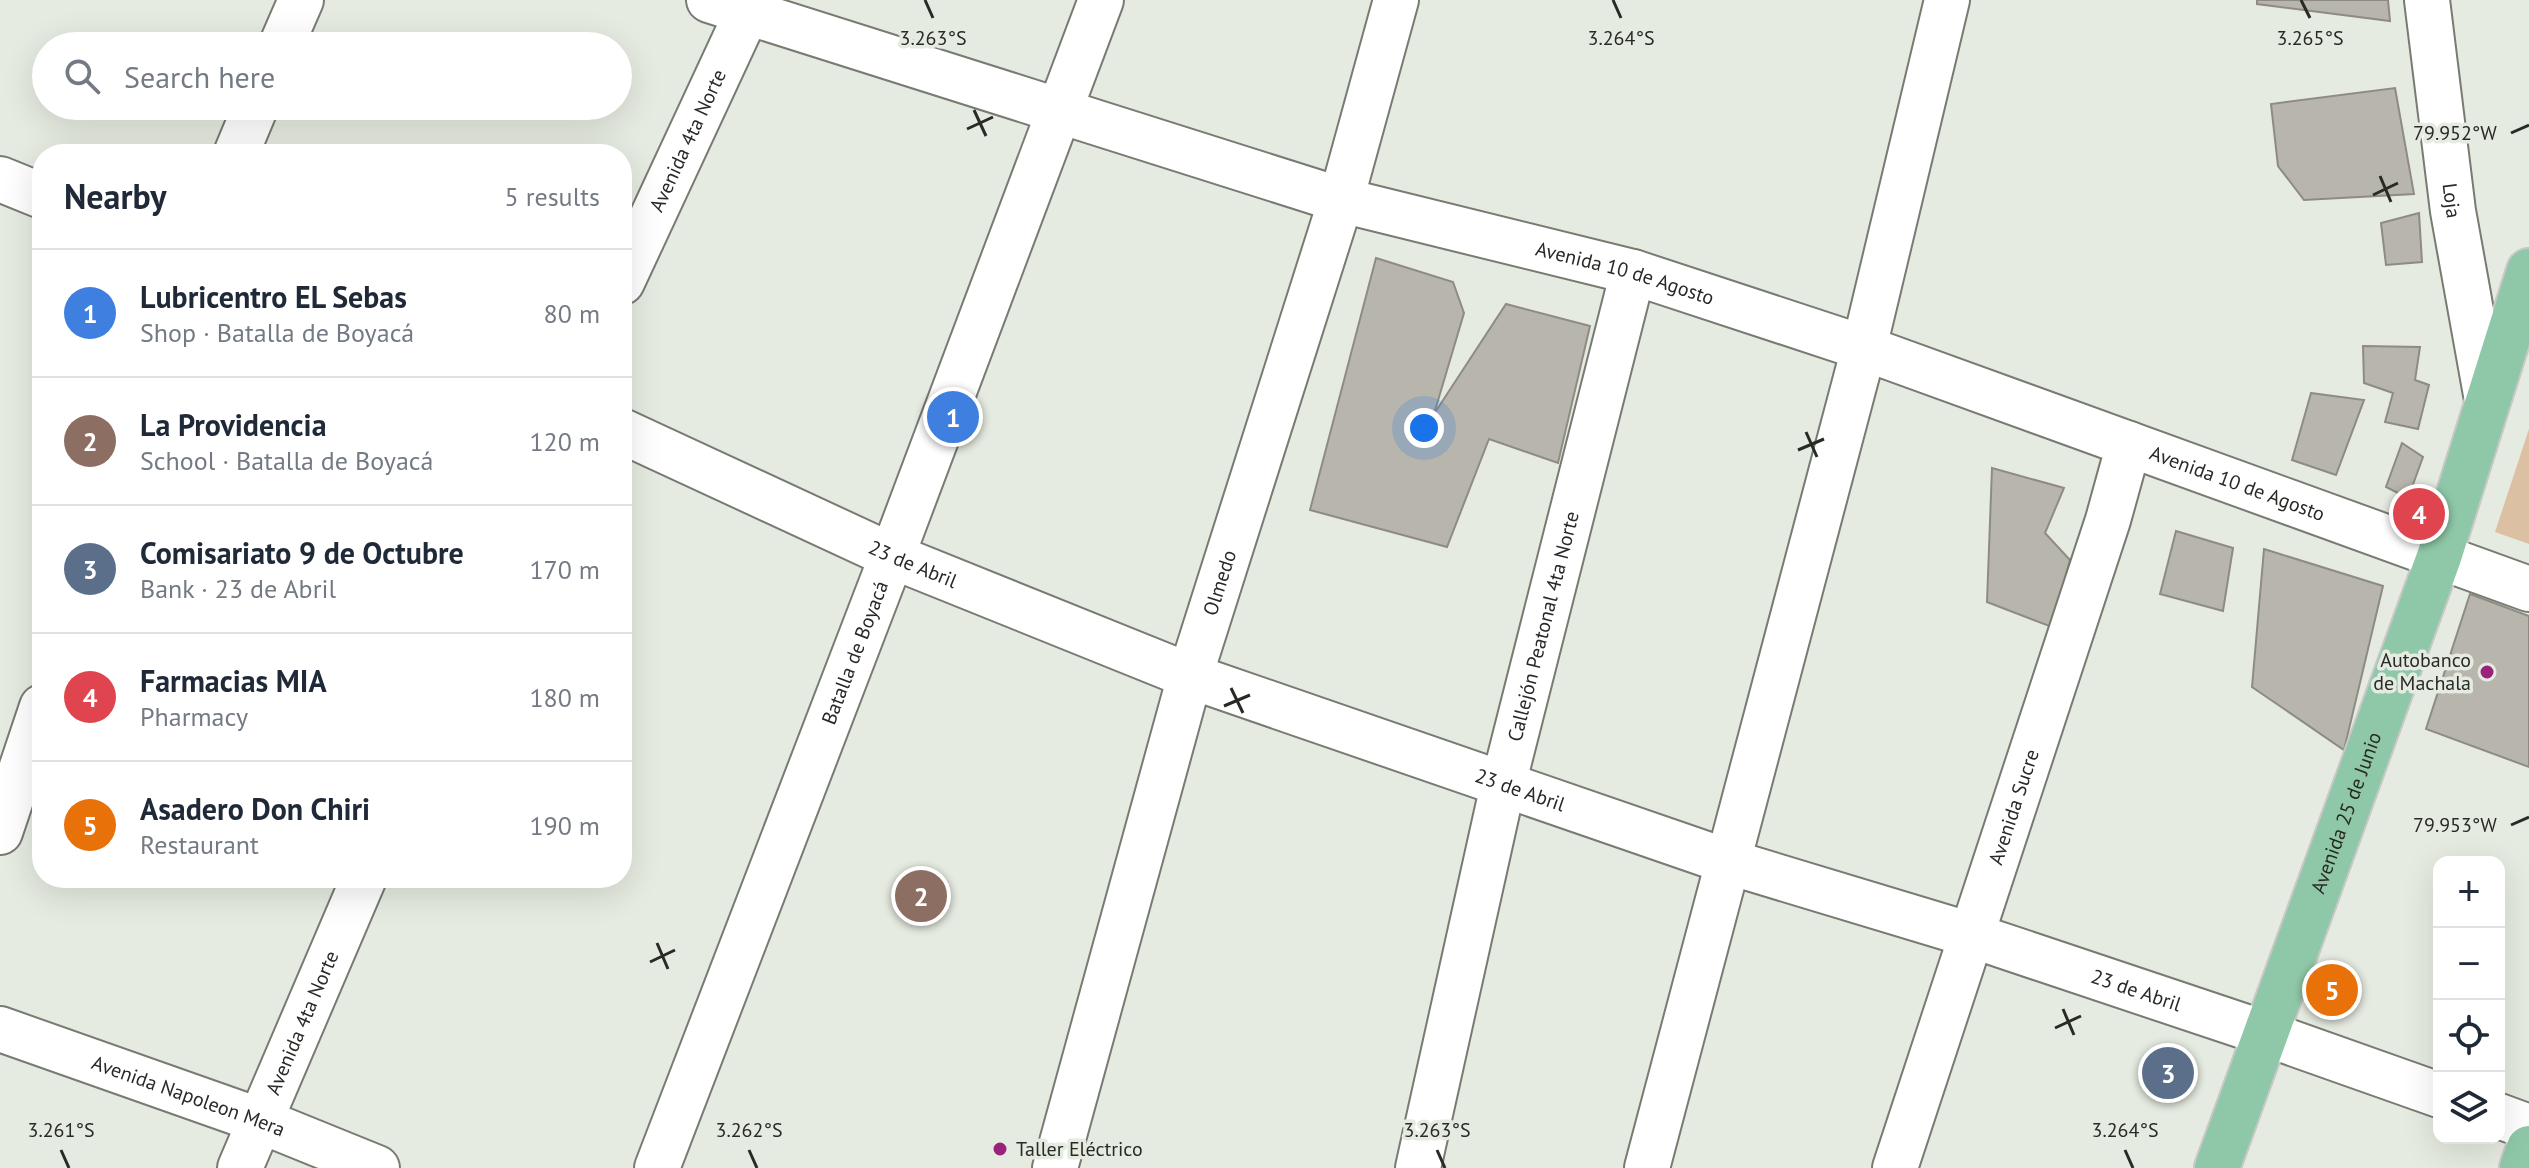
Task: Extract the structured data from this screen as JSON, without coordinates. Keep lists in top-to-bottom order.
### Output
{
  "streets": {
    "main road": ["Avenida 25 de Junio"],
    "street": [
      "Avenida 4ta Norte",
      "Loja",
      "Avenida 10 de Agosto",
      "23 de Abril",
      "Olmedo",
      "Callejón Peatonal 4ta Norte",
      "Batalla de Boyacá",
      "Avenida Sucre",
      "Avenida Napoleon Mera"
    ]
  },
  "crossings": [
    ["Avenida 4ta Norte", "Avenida 10 de Agosto"],
    ["Avenida 4ta Norte", "Avenida Napoleon Mera"],
    ["Loja", "Avenida 25 de Junio"],
    ["Avenida 10 de Agosto", "Olmedo"],
    ["Avenida 10 de Agosto", "Callejón Peatonal 4ta Norte"],
    ["Avenida 10 de Agosto", "Batalla de Boyacá"],
    ["Avenida 10 de Agosto", "Avenida Sucre"],
    ["Avenida 10 de Agosto", "Avenida 25 de Junio"],
    ["23 de Abril", "Olmedo"],
    ["23 de Abril", "Callejón Peatonal 4ta Norte"],
    ["23 de Abril", "Batalla de Boyacá"],
    ["23 de Abril", "Avenida Sucre"],
    ["23 de Abril", "Avenida 25 de Junio"]
  ],
  "places": ["Autobanco de Machala", "Taller Eléctrico"],
  "page": {
    "search": "Search here",
    "heading": ["Nearby", "5 results"],
    "list": [
      {
        "mark": "1",
        "name": "Lubricentro EL Sebas",
        "note": "Shop · Batalla de Boyacá",
        "value": "80 m"
      },
      {
        "mark": "2",
        "name": "La Providencia",
        "note": "School · Batalla de Boyacá",
        "value": "120 m"
      },
      {
        "mark": "3",
        "name": "Comisariato 9 de Octubre",
        "note": "Bank · 23 de Abril",
        "value": "170 m"
      },
      {
        "mark": "4",
        "name": "Farmacias MIA",
        "note": "Pharmacy",
        "value": "180 m"
      },
      {
        "mark": "5",
        "name": "Asadero Don Chiri",
        "note": "Restaurant",
        "value": "190 m"
      }
    ],
    "pins": [
      "1",
      "4",
      "2",
      "5",
      "3"
    ],
    "map_buttons": ["+", "−"]
  },
  "coordinates": [
    "3.263°S",
    "3.264°S",
    "3.265°S",
    "79.952°W",
    "79.953°W",
    "3.261°S",
    "3.262°S"
  ]
}
